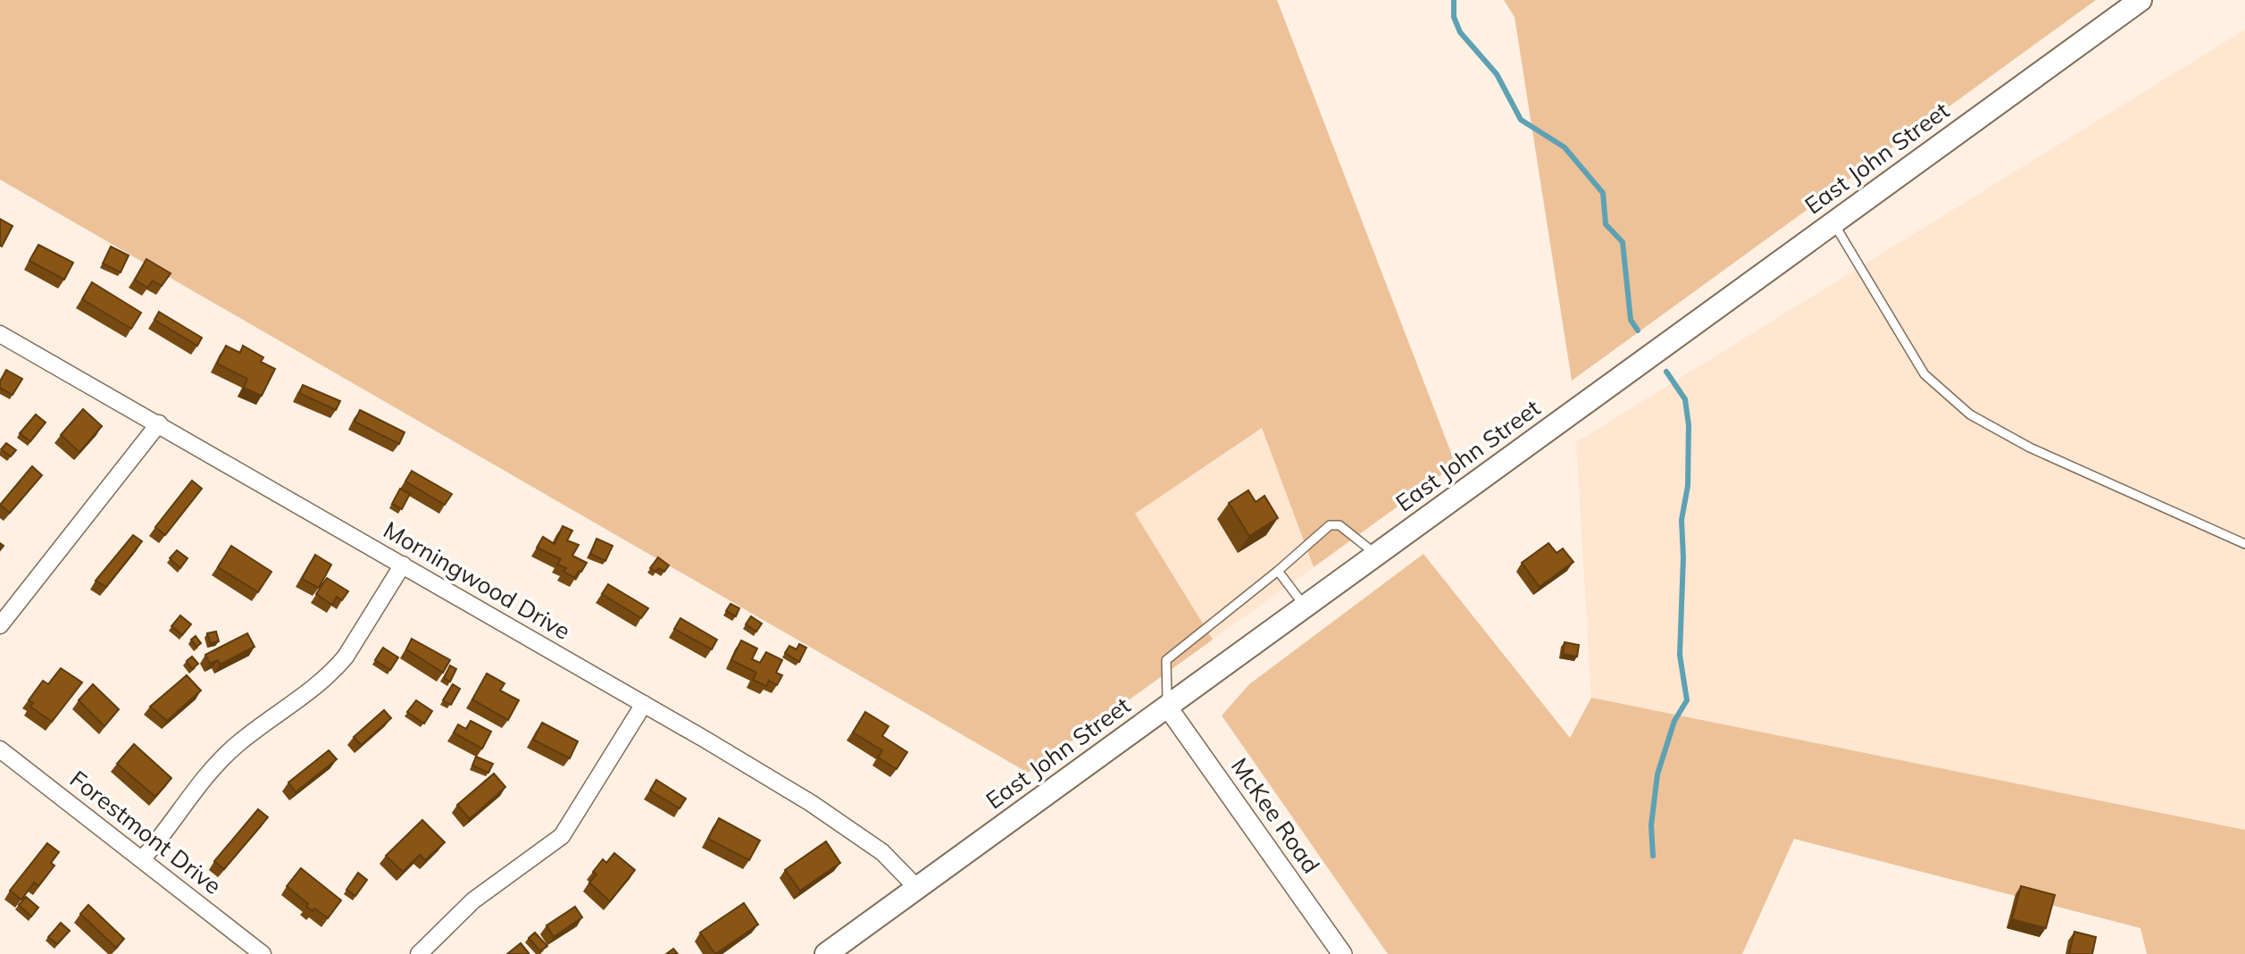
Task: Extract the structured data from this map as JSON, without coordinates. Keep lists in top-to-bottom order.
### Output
{
  "streets": {
    "main road": ["East John Street"],
    "street": ["Morningwood Drive", "McKee Road", "Forestmont Drive"]
  },
  "crossings": [
    ["East John Street", "Morningwood Drive"],
    ["East John Street", "McKee Road"]
  ]
}
